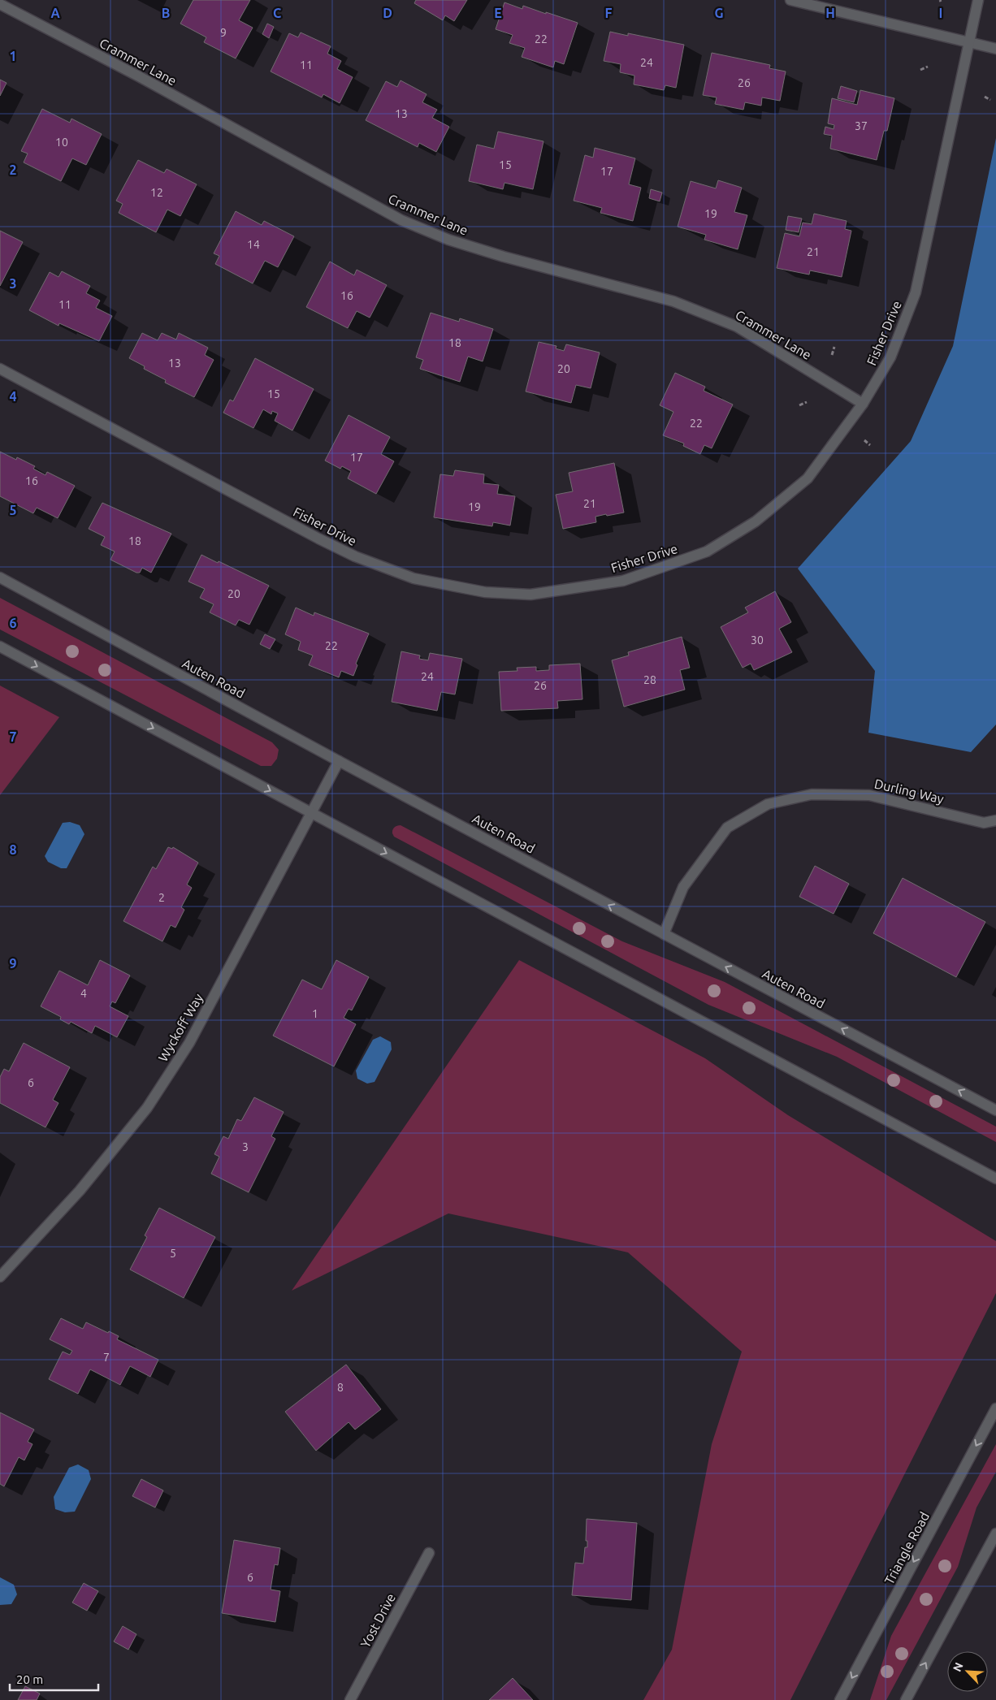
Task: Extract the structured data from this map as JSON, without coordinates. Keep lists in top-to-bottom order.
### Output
{
  "streets": {
    "street": [
      "Crammer Lane",
      "Fisher Drive",
      "Auten Road",
      "Durling Way",
      "Wyckoff Way",
      "Triangle Road",
      "Yost Drive"
    ]
  },
  "crossings": [
    ["Crammer Lane", "Fisher Drive"],
    ["Auten Road", "Durling Way"],
    ["Auten Road", "Wyckoff Way"]
  ],
  "house_numbers": [
    "9",
    "22",
    "24",
    "11",
    "26",
    "13",
    "37",
    "10",
    "15",
    "17",
    "12",
    "19",
    "14",
    "21",
    "16",
    "11",
    "18",
    "13",
    "20",
    "15",
    "22",
    "17",
    "16",
    "21",
    "19",
    "18",
    "20",
    "30",
    "22",
    "24",
    "28",
    "26",
    "2",
    "4",
    "1",
    "6",
    "3",
    "5",
    "7",
    "8",
    "6"
  ],
  "scale_bar": "20 m",
  "north": "top left",
  "grid": {
    "columns": [
      "A",
      "B",
      "C",
      "D",
      "E",
      "F",
      "G",
      "H",
      "I"
    ],
    "rows": [
      "1",
      "2",
      "3",
      "4",
      "5",
      "6",
      "7",
      "8",
      "9"
    ]
  }
}
